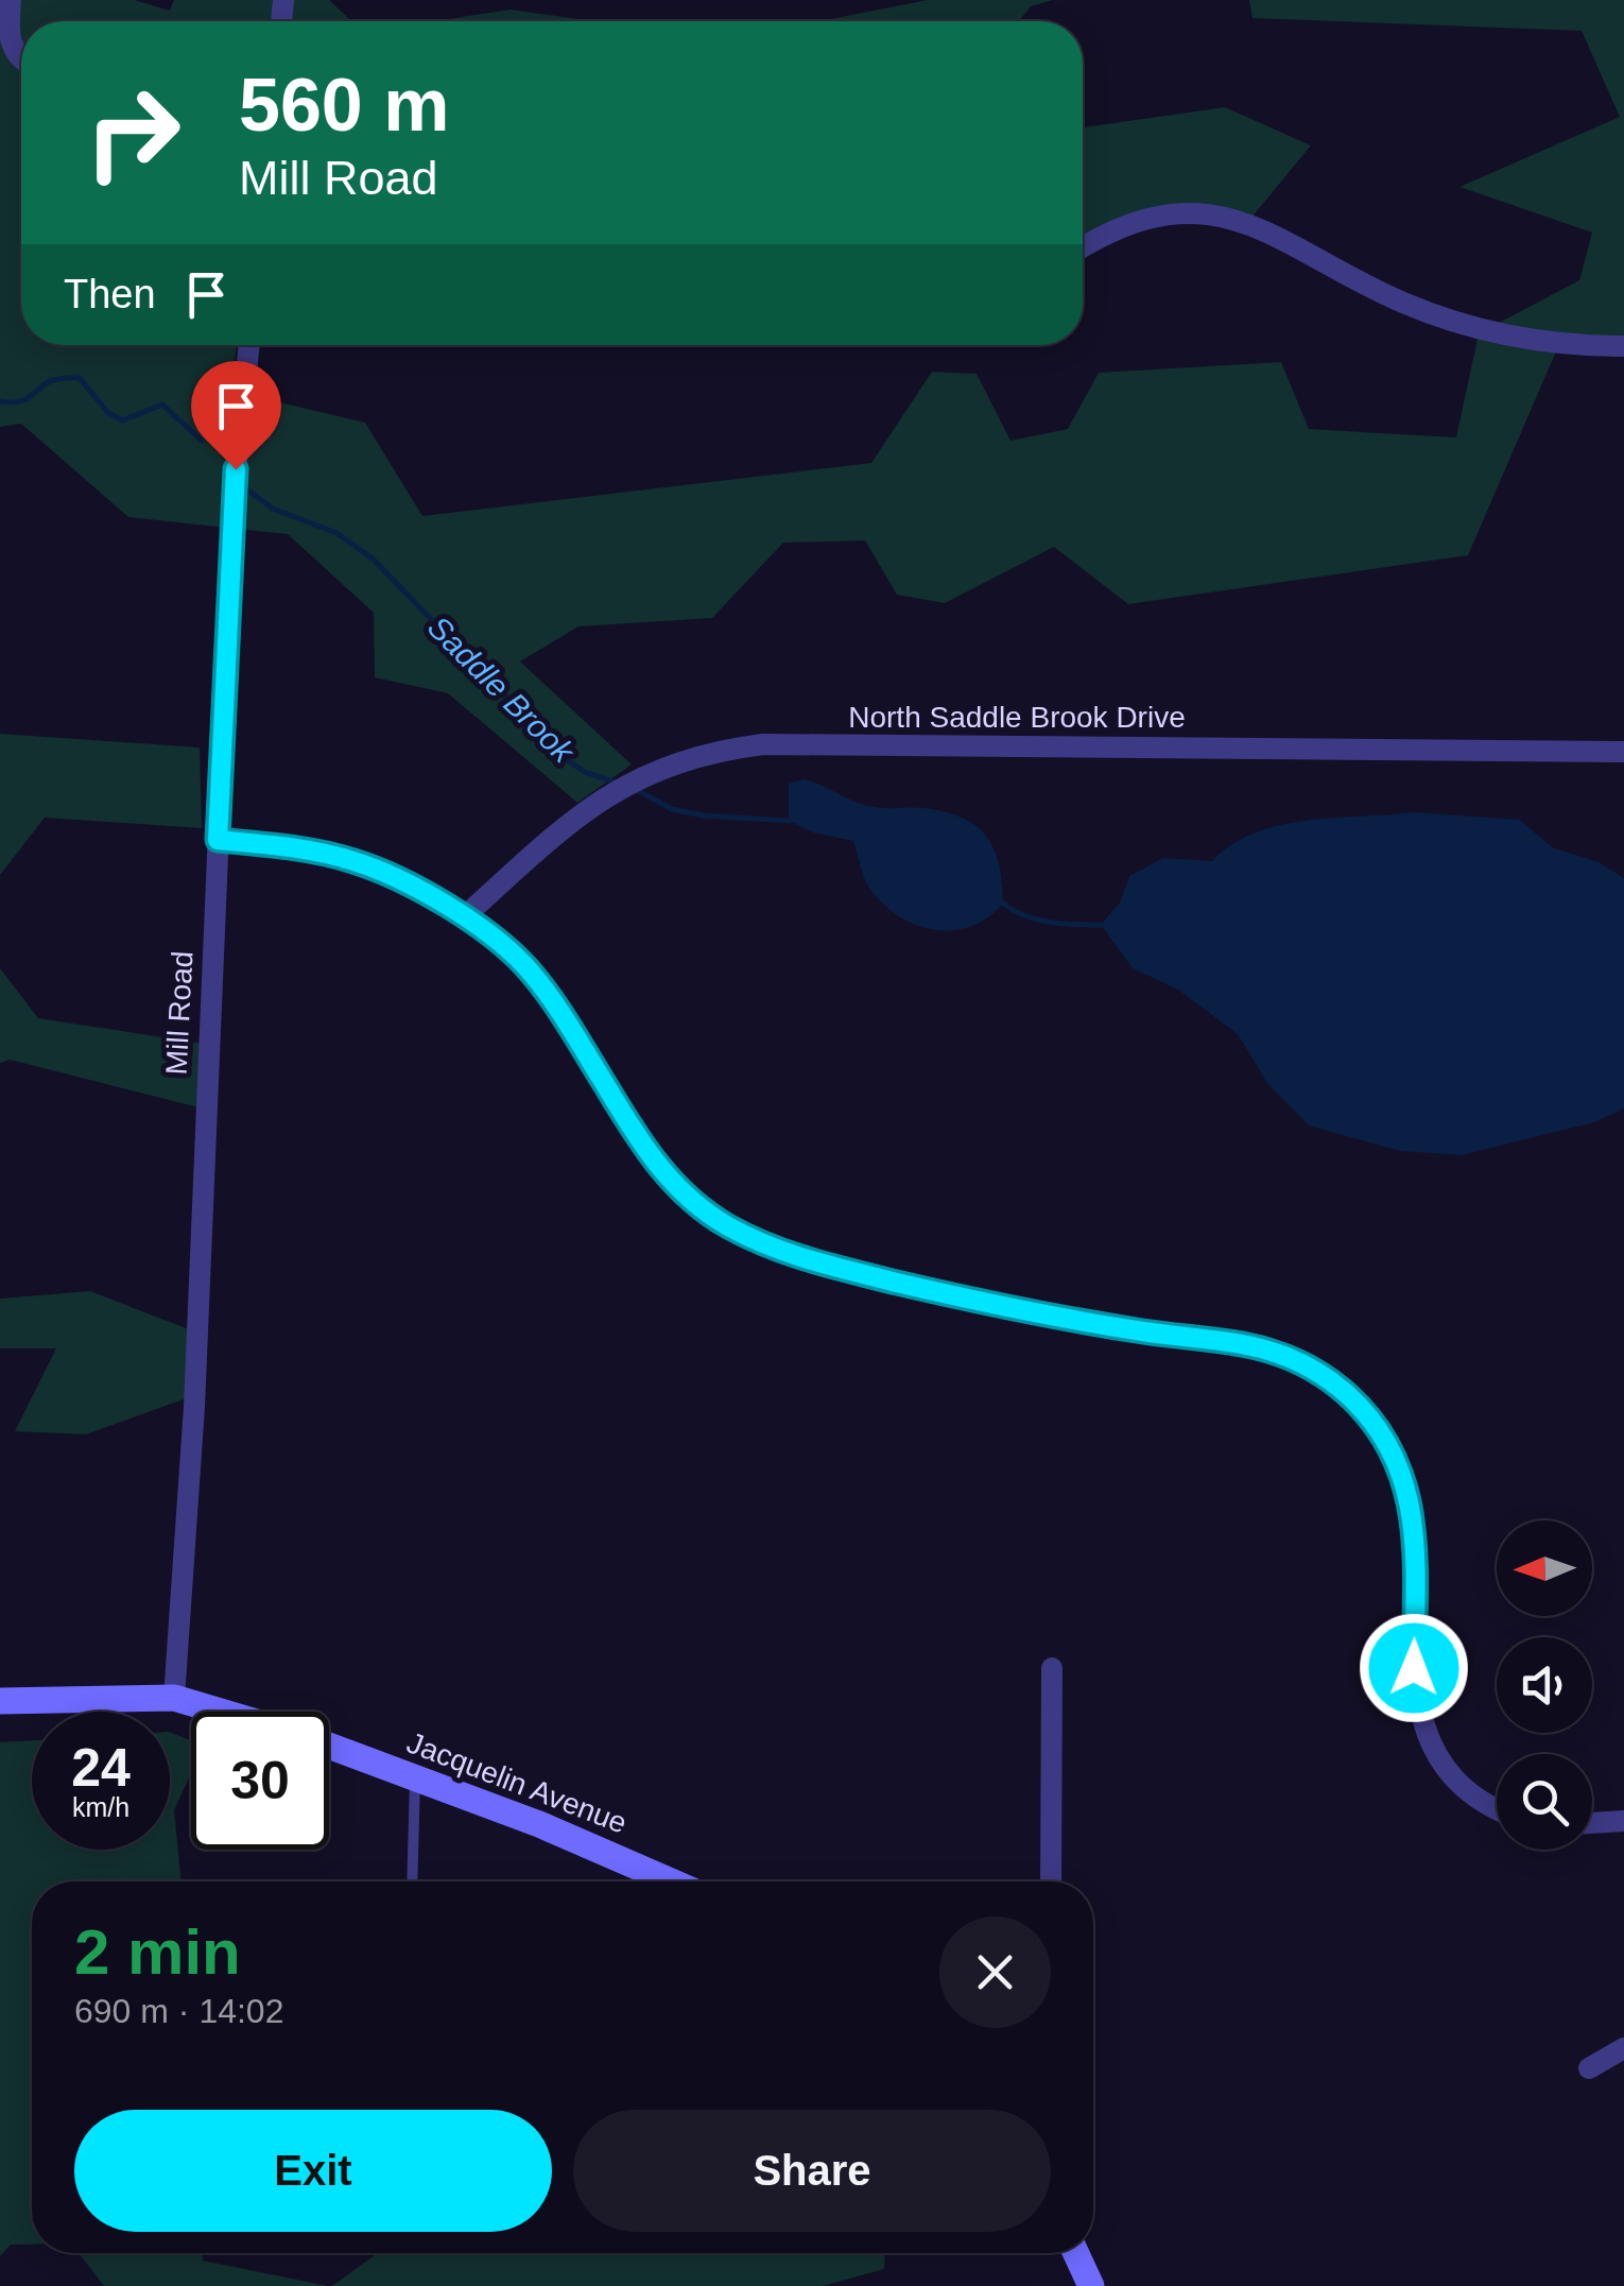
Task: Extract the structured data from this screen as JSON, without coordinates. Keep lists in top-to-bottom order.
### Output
{
  "streets": {
    "main road": ["Jacquelin Avenue"],
    "street": ["North Saddle Brook Drive", "Mill Road"]
  },
  "crossings": [
    ["Mill Road", "Jacquelin Avenue"]
  ],
  "water": ["Saddle Brook"],
  "north": "left",
  "page": {
    "turn": ["560 m", "Mill Road"],
    "then": "Then",
    "speed": "24 km/h",
    "limit": "30",
    "heading": ["2 min", "690 m · 14:02"],
    "buttons": ["Exit", "Share"]
  }
}
